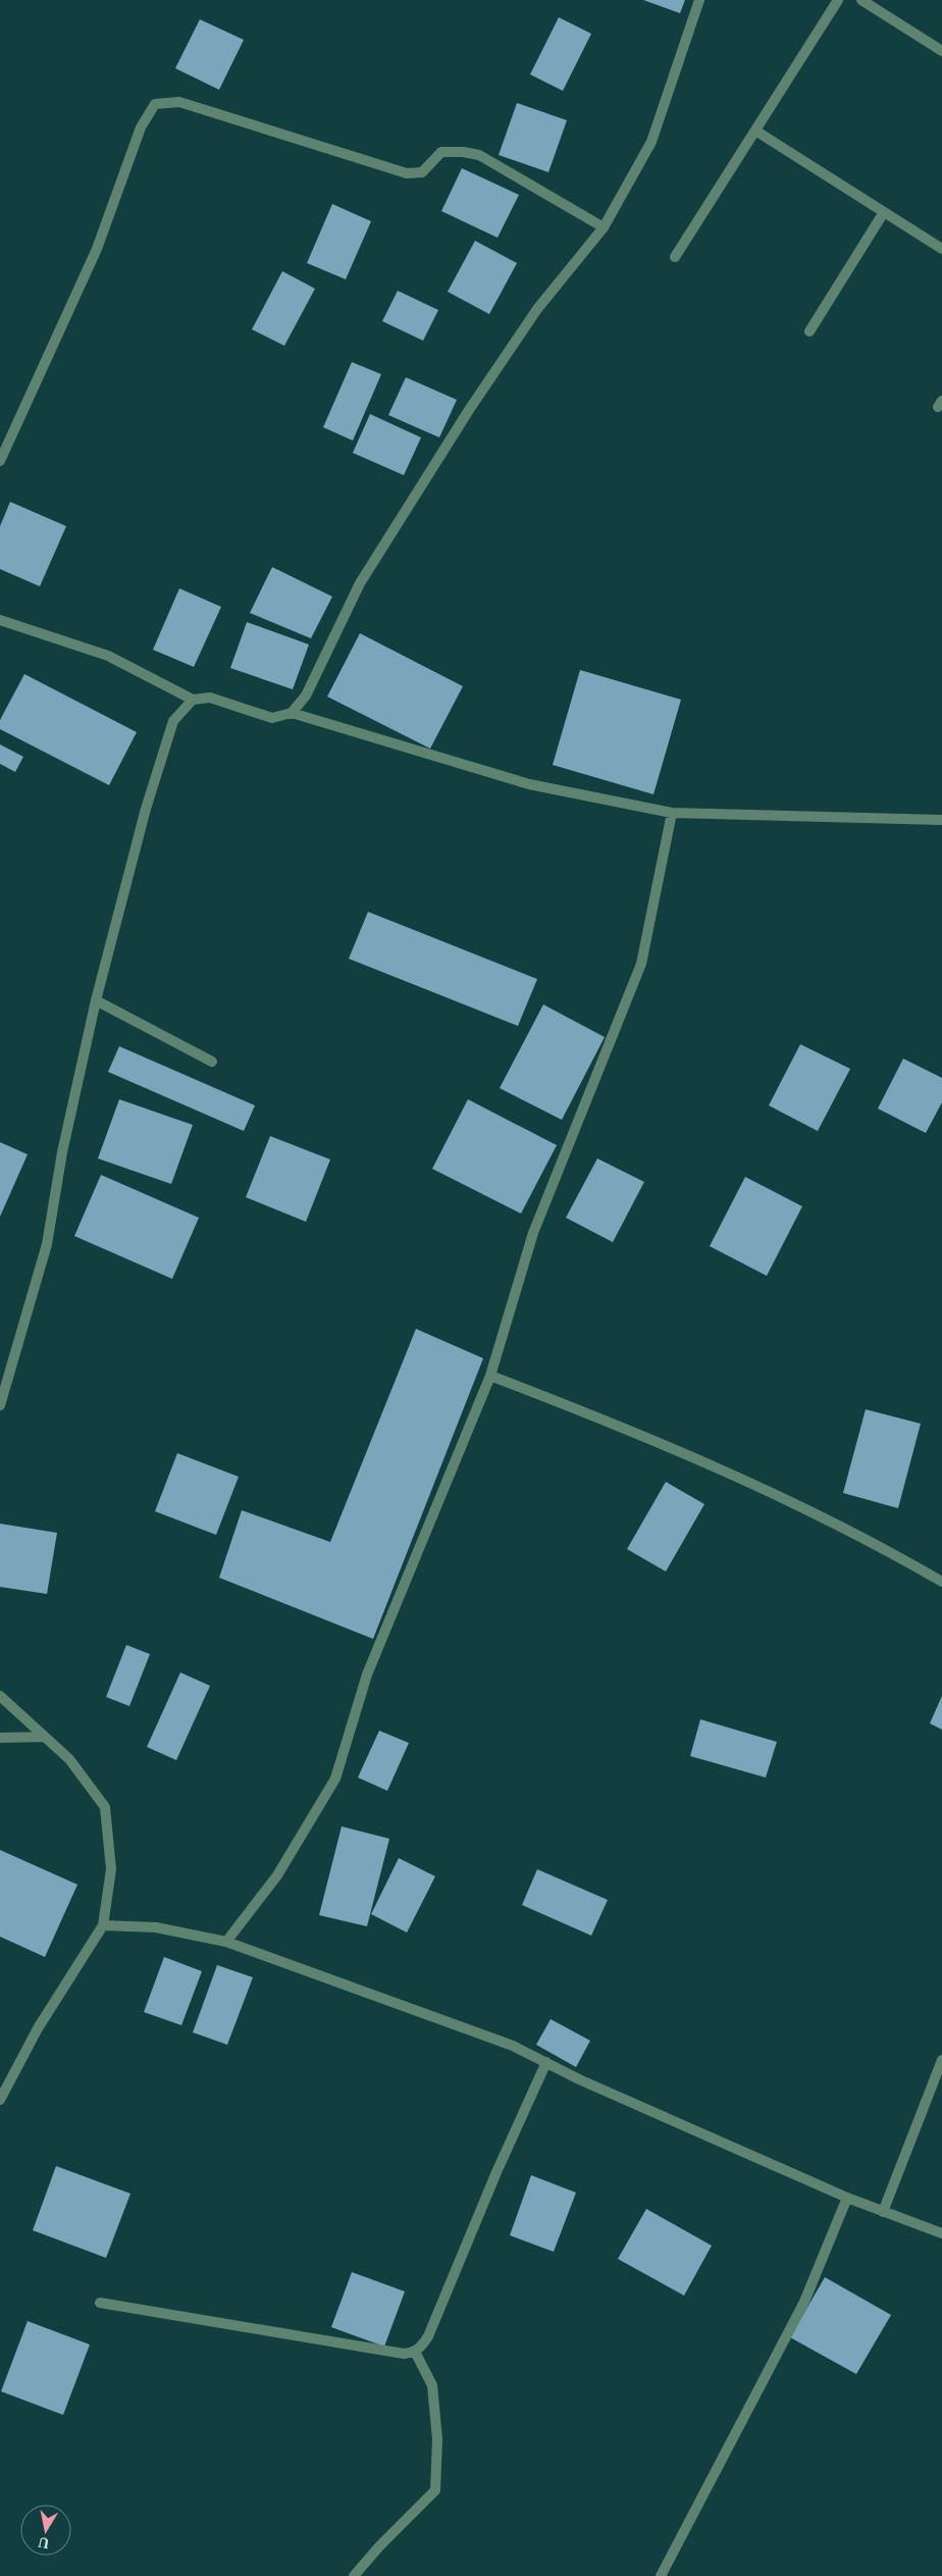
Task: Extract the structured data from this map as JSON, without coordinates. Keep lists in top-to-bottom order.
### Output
{
  "north": "bottom"
}
